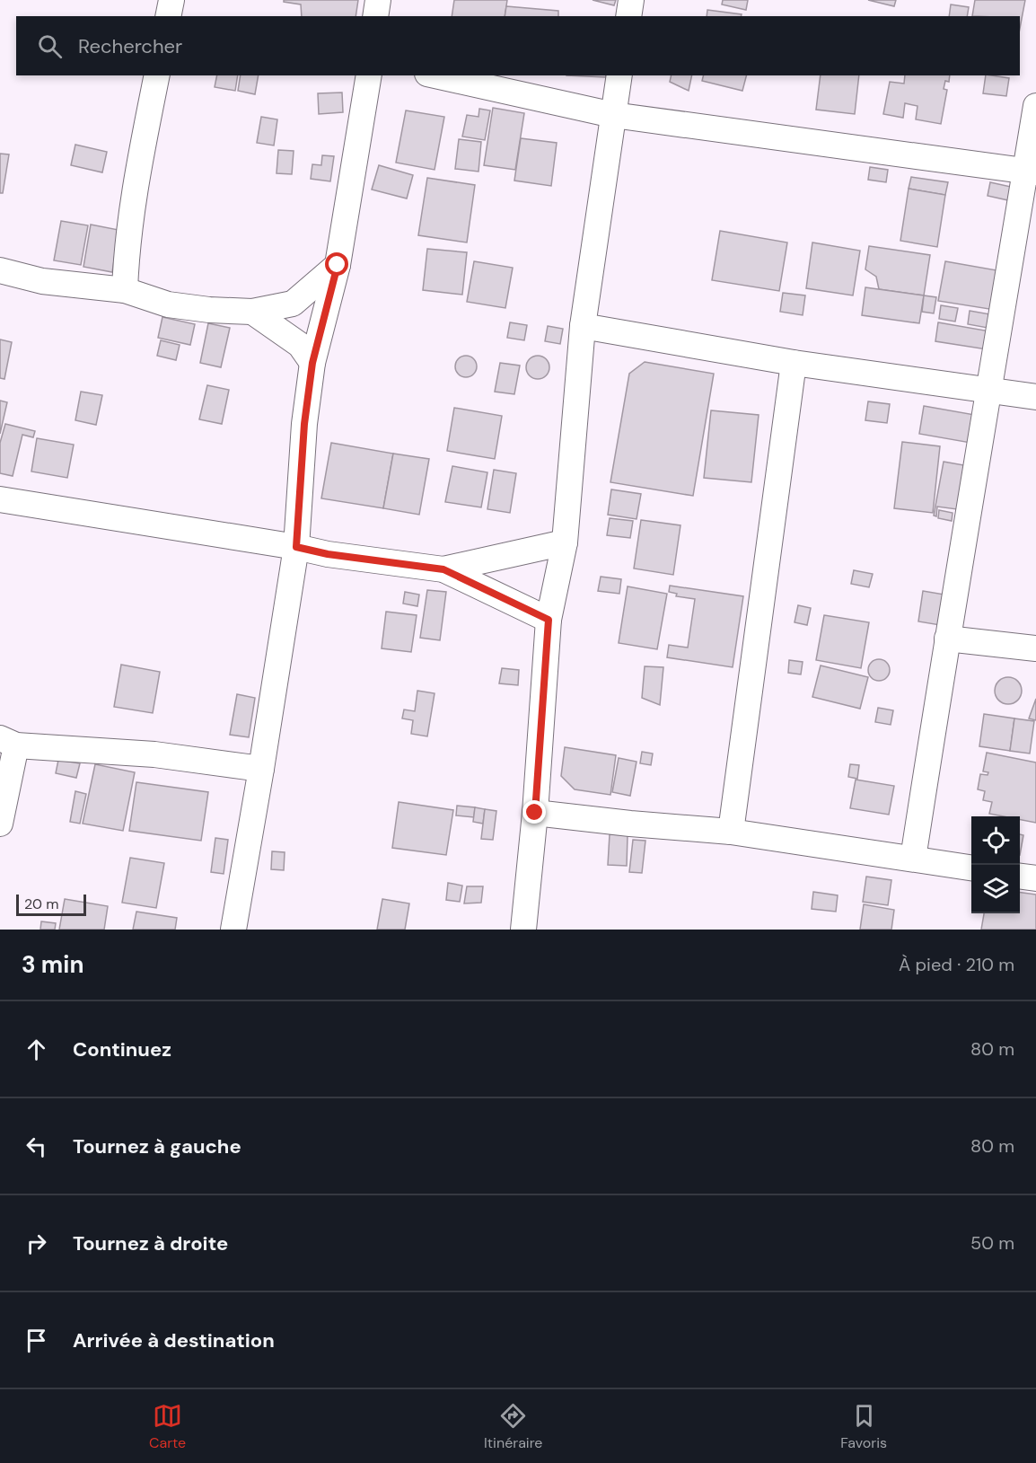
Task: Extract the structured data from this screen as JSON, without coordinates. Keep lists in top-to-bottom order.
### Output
{
  "scale_bar": "20 m",
  "page": {
    "search": "Rechercher",
    "scale": "20 m",
    "heading": ["3 min", "À pied · 210 m"],
    "list": [
      ["Continuez", "80 m"],
      ["Tournez à gauche", "80 m"],
      ["Tournez à droite", "50 m"],
      "Arrivée à destination"
    ],
    "nav": ["Carte", "Itinéraire", "Favoris"]
  }
}
